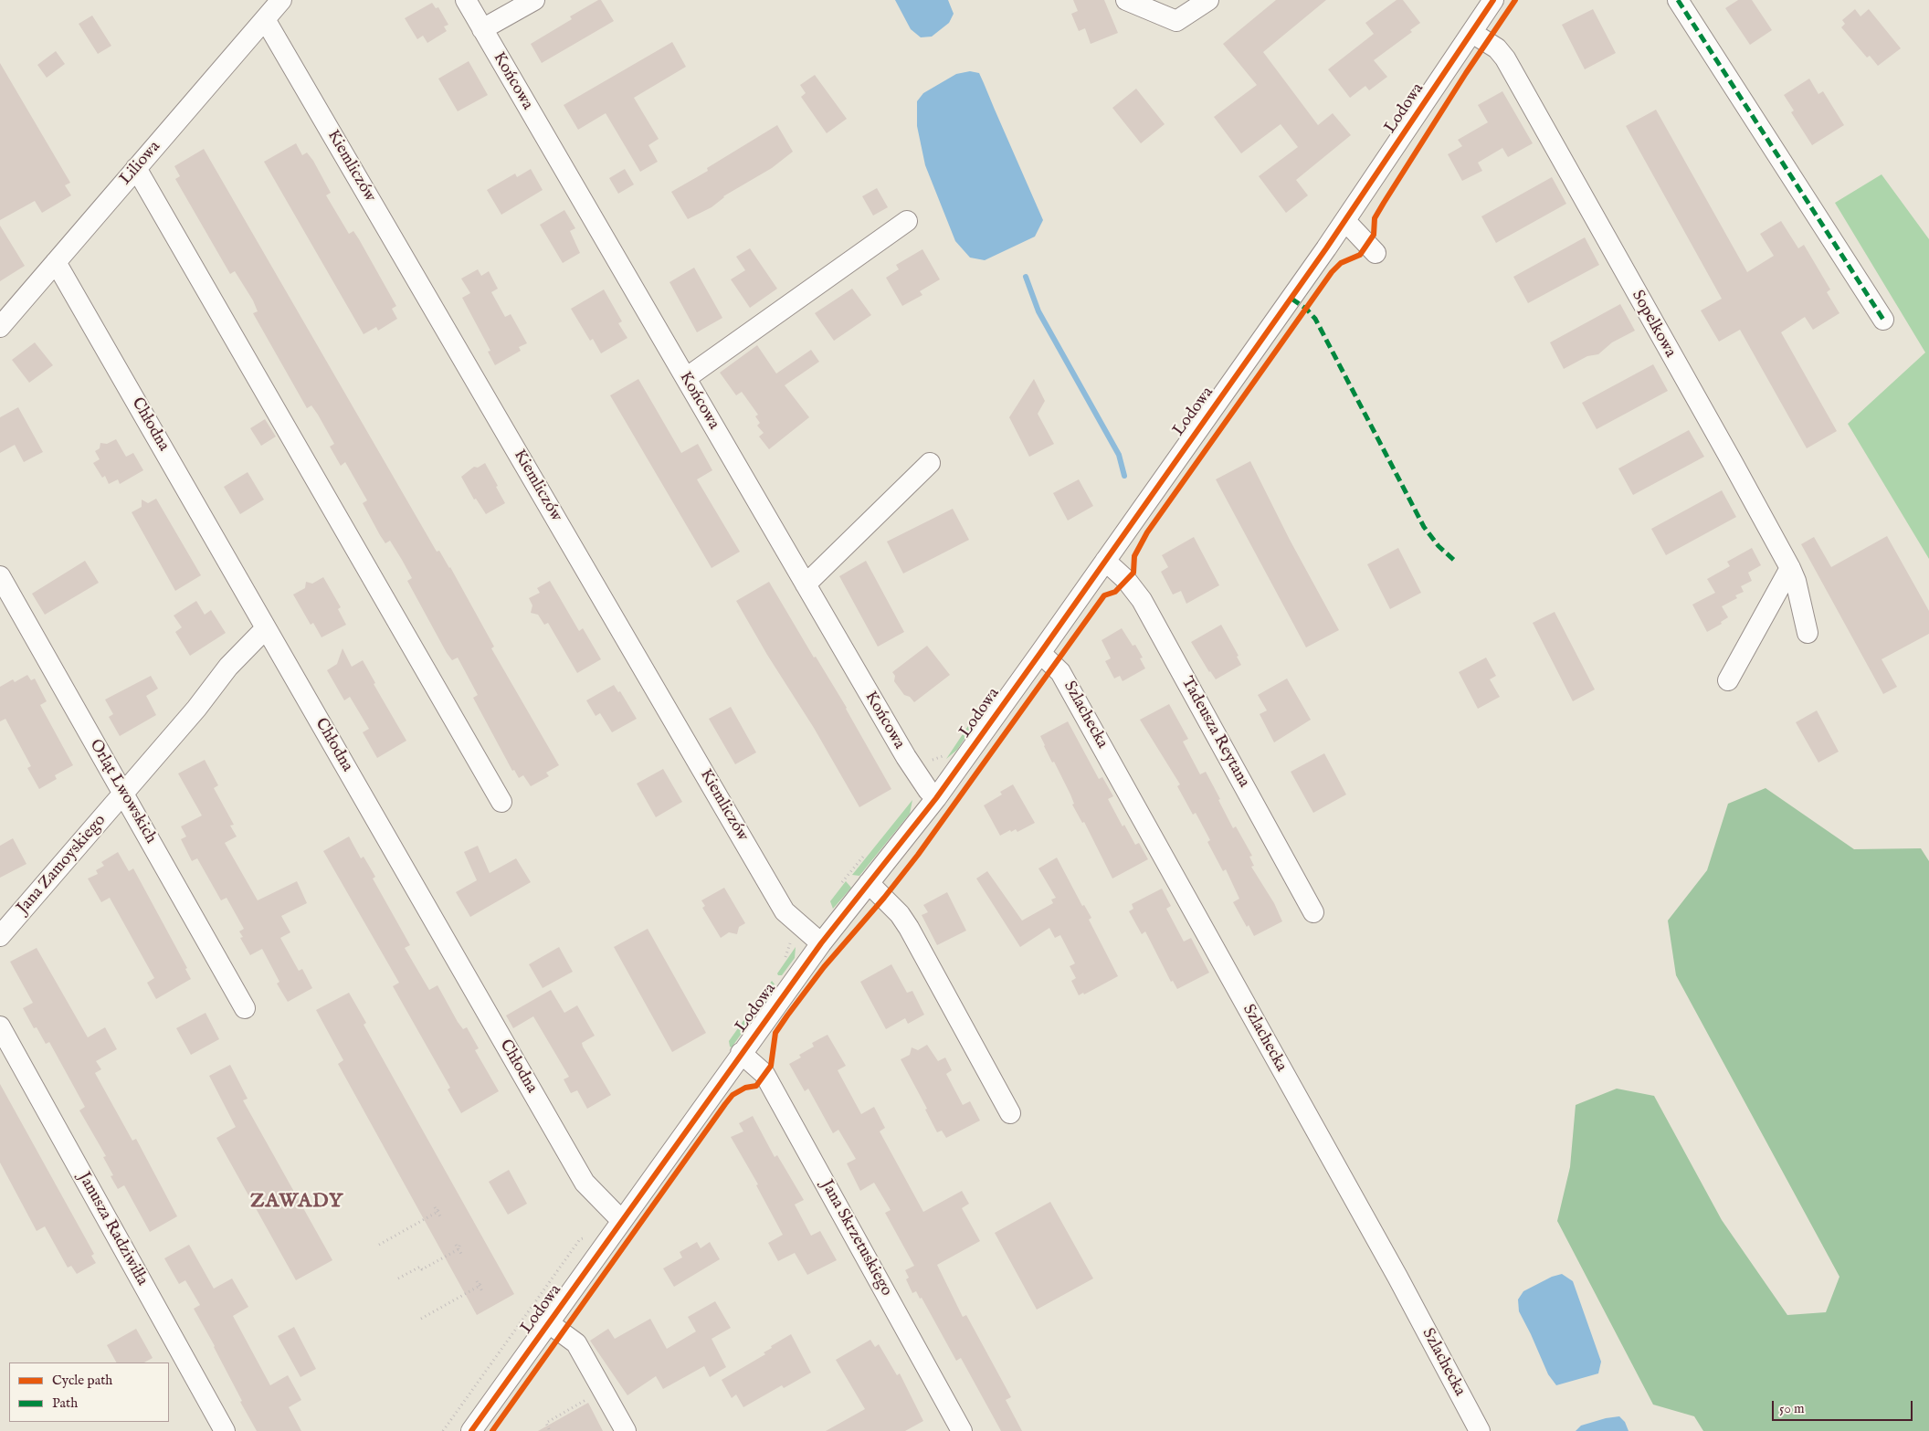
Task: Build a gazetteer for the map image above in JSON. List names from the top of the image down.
{
  "streets": {
    "street": [
      "Końcowa",
      "Lodowa",
      "Liliowa",
      "Kiemliczów",
      "Sopelkowa",
      "Chłodna",
      "Szlachecka",
      "Tadeusza Reytana",
      "Orląt Lwowskich",
      "Jana Zamoyskiego",
      "Janusza Radziwiłła",
      "Jana Skrzetuskiego"
    ]
  },
  "crossings": [
    ["Końcowa", "Lodowa"],
    ["Lodowa", "Kiemliczów"],
    ["Lodowa", "Sopelkowa"],
    ["Lodowa", "Chłodna"],
    ["Lodowa", "Szlachecka"],
    ["Lodowa", "Tadeusza Reytana"],
    ["Lodowa", "Jana Skrzetuskiego"],
    ["Liliowa", "Kiemliczów"],
    ["Liliowa", "Chłodna"],
    ["Chłodna", "Jana Zamoyskiego"],
    ["Orląt Lwowskich", "Jana Zamoyskiego"]
  ],
  "districts": ["ZAWADY"],
  "legend": ["Cycle path", "Path"],
  "scale_bar": "50 m"
}
